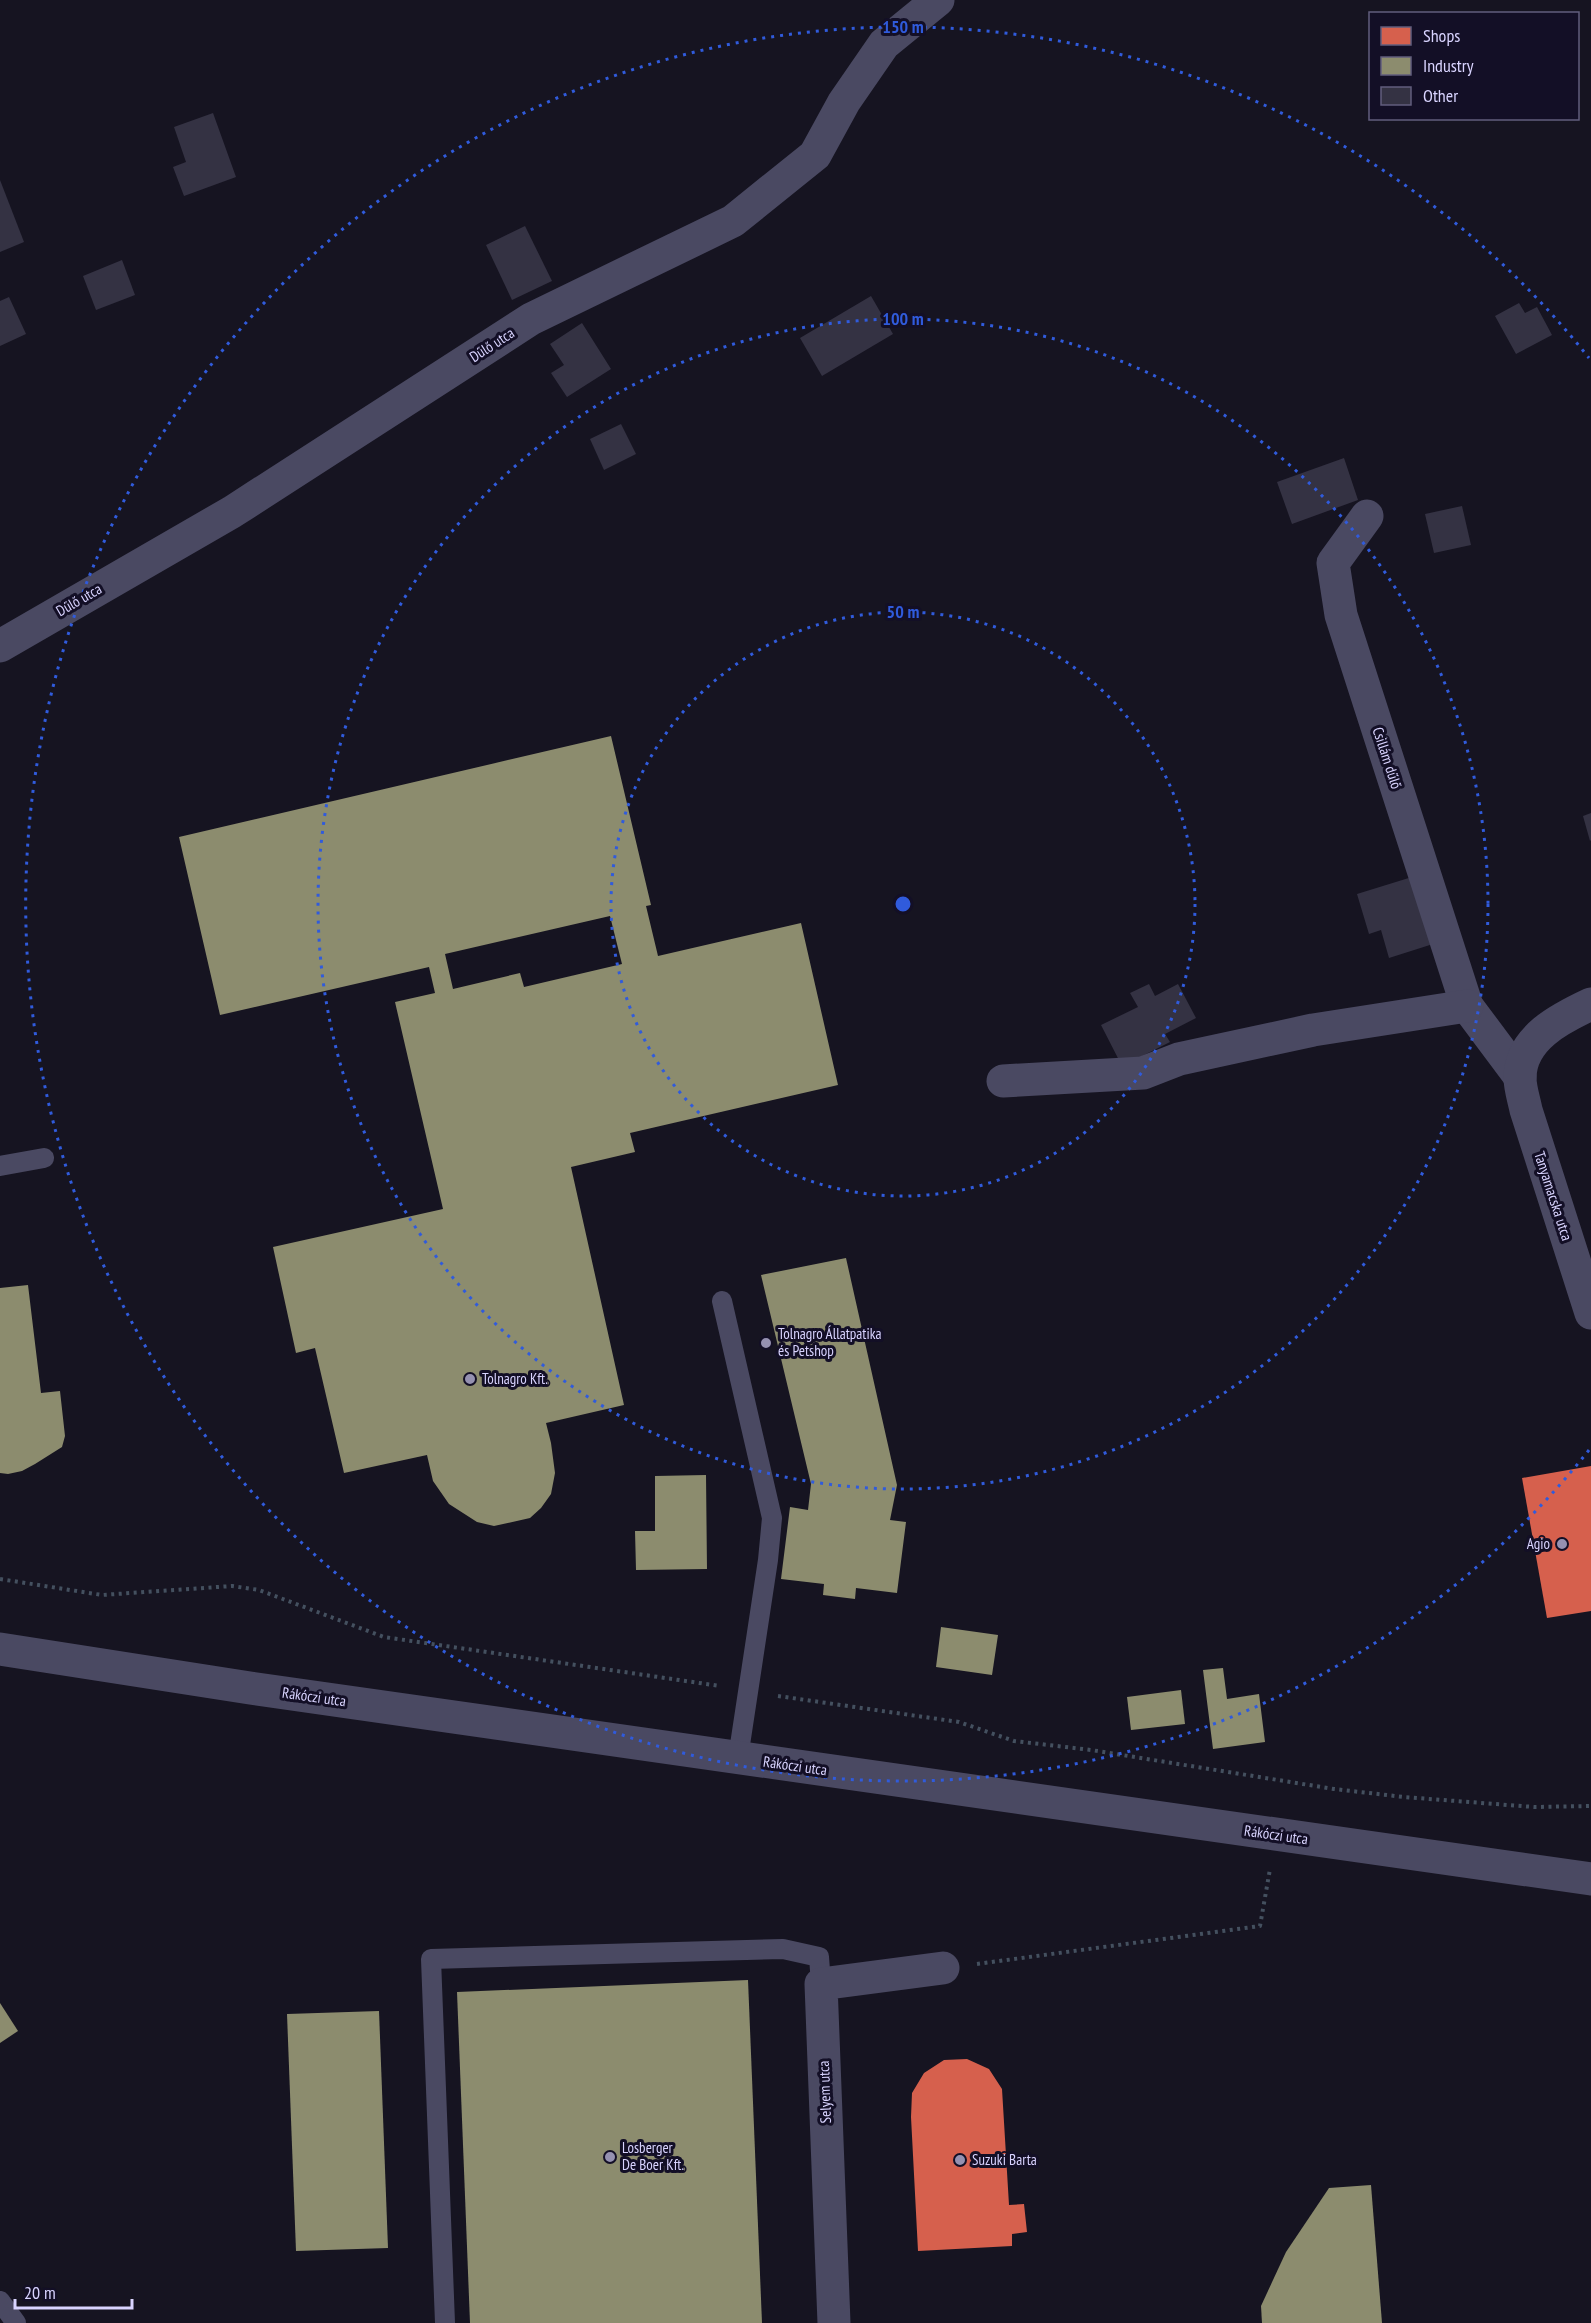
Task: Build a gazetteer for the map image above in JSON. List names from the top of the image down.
{
  "streets": {
    "street": [
      "Dűlő utca",
      "Csillám dűlő",
      "Tanyamacska utca",
      "Rákóczi utca",
      "Selyem utca"
    ]
  },
  "crossings": [
    ["Csillám dűlő", "Tanyamacska utca"]
  ],
  "places": [
    "Tolnagro Állatpatika és Petshop",
    "Tolnagro Kft.",
    "Agio",
    "Losberger De Boer Kft.",
    "Suzuki Barta"
  ],
  "legend": ["Shops", "Industry", "Other"],
  "scale_bar": "20 m",
  "rings": ["150 m", "100 m", "50 m"]
}
